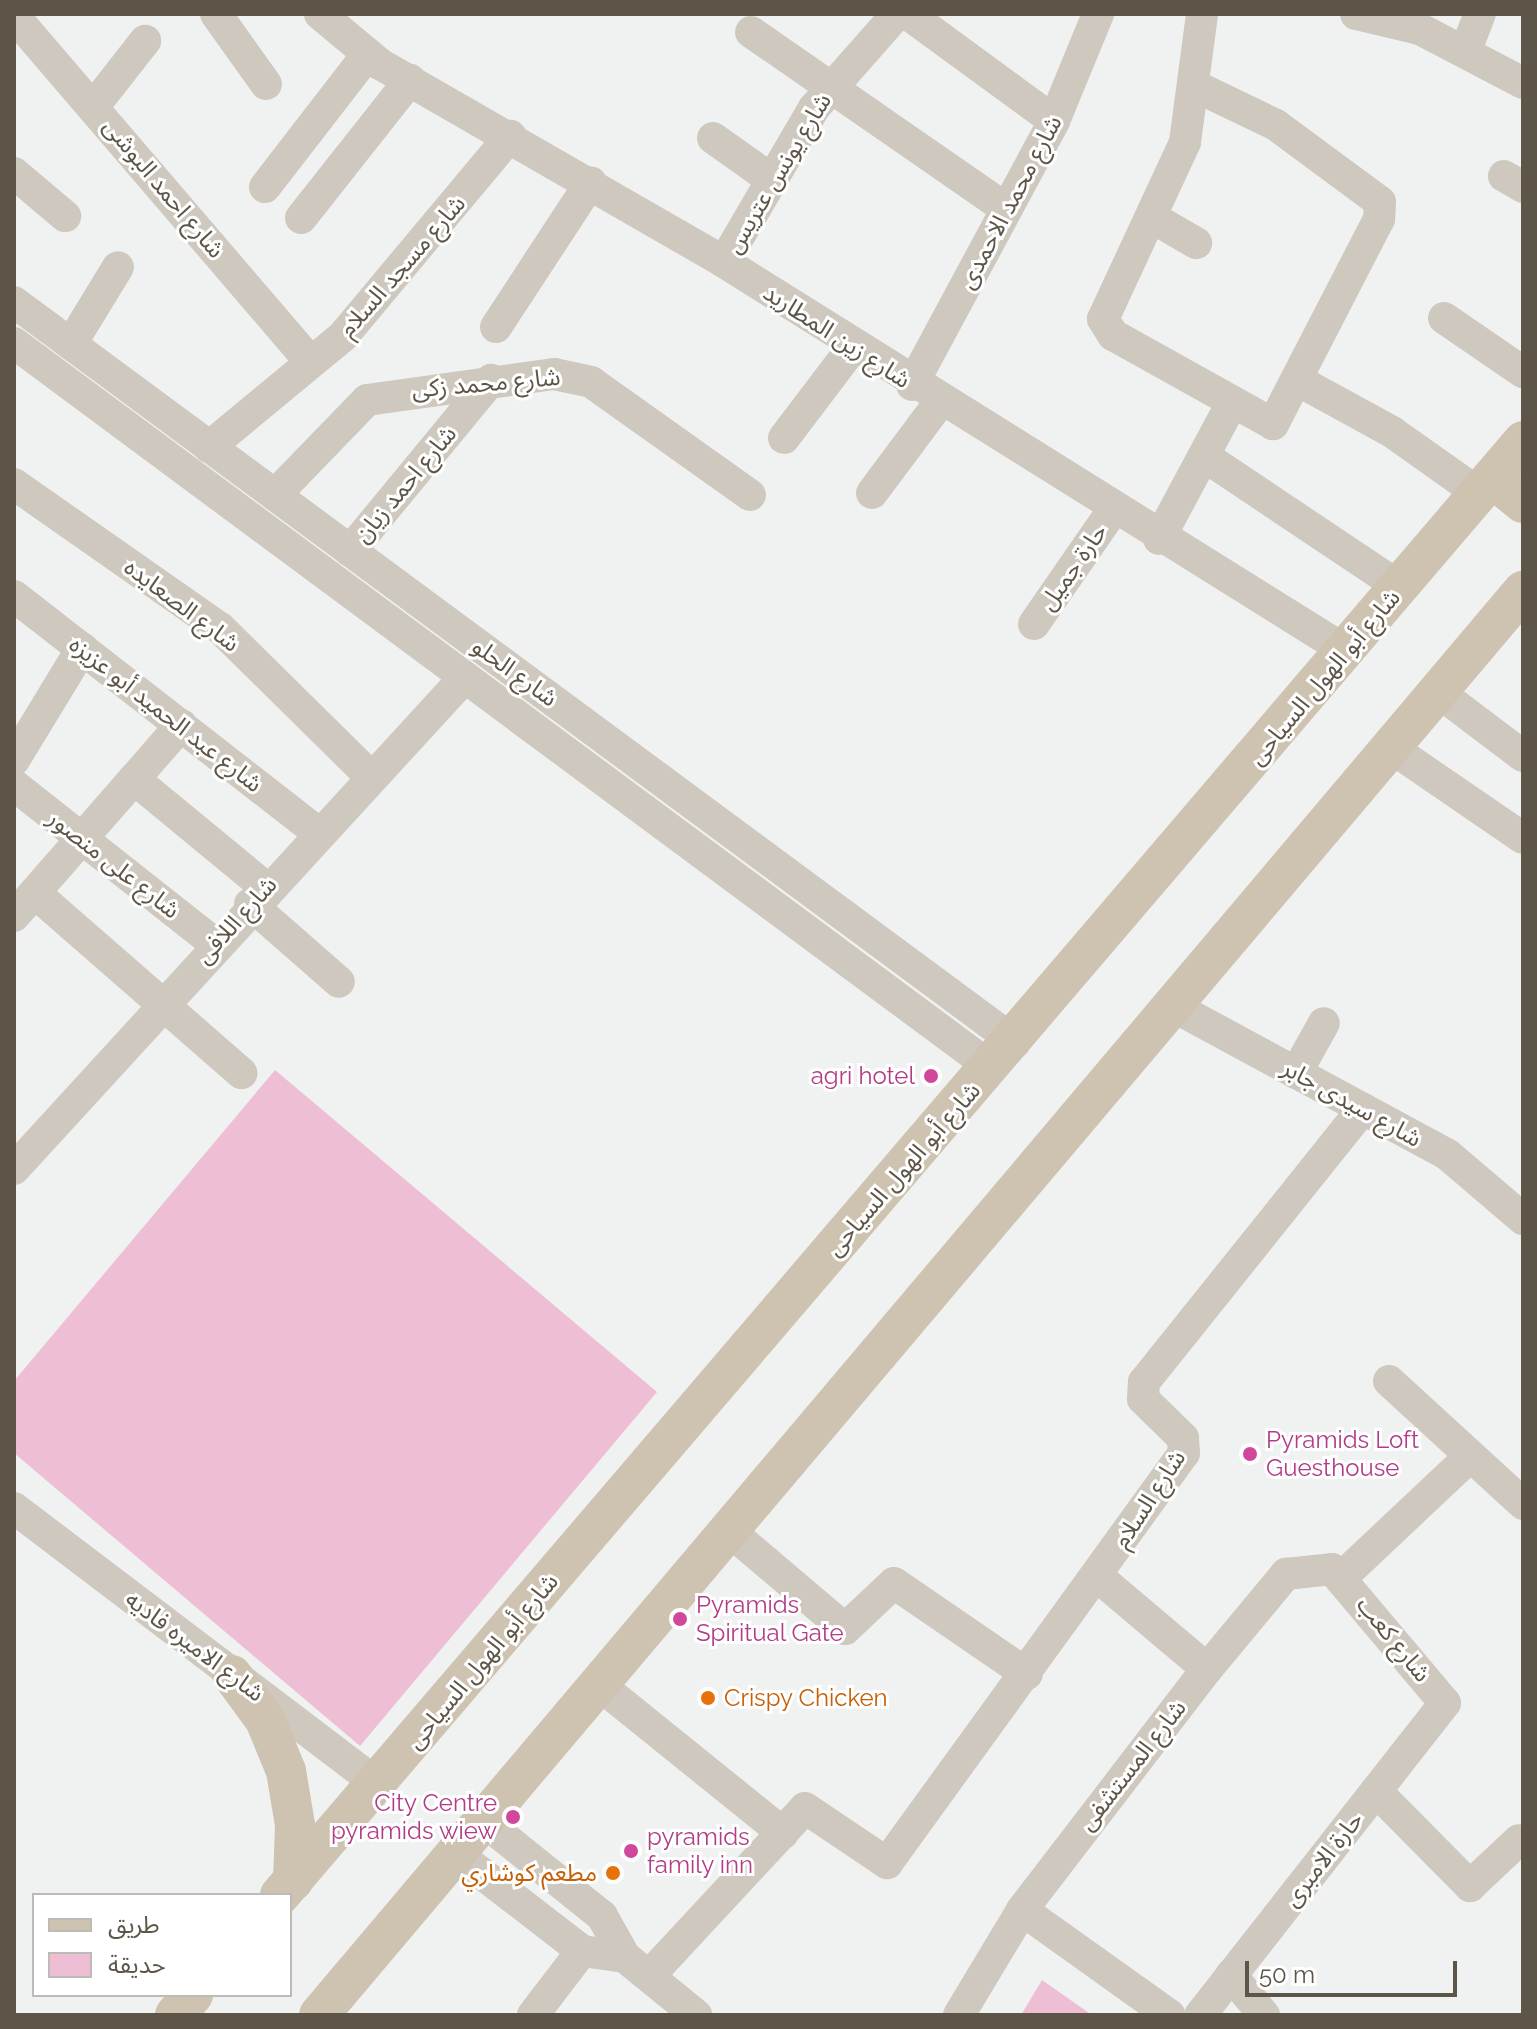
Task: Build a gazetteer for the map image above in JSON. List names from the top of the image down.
{
  "streets": {
    "main road": ["شارع أبو الهول السياحى"],
    "street": [
      "شارع يونس عتريس",
      "شارع احمد البوشى",
      "شارع محمد الاحمدى",
      "شارع مسجد السلام",
      "شارع زين المطاريد",
      "شارع محمد زكى",
      "شارع احمد زيان",
      "حارة جميل",
      "شارع الصعايده",
      "شارع الحلو",
      "شارع عبد الحميد أبو عزيزه",
      "شارع على منصور",
      "شارع اللافى",
      "شارع سيدى جابر",
      "شارع السلام",
      "شارع كعب",
      "شارع الاميره فاديه",
      "شارع المستشفى",
      "حارة الامبرى"
    ]
  },
  "crossings": [
    ["شارع يونس عتريس", "شارع زين المطاريد"],
    ["شارع احمد البوشى", "شارع مسجد السلام"],
    ["شارع محمد الاحمدى", "شارع زين المطاريد"],
    ["شارع مسجد السلام", "شارع زين المطاريد"],
    ["شارع مسجد السلام", "شارع الحلو"],
    ["شارع زين المطاريد", "حارة جميل"],
    ["شارع زين المطاريد", "شارع أبو الهول السياحى"],
    ["شارع محمد زكى", "شارع احمد زيان"],
    ["شارع محمد زكى", "شارع الحلو"],
    ["شارع احمد زيان", "شارع الحلو"],
    ["شارع الصعايده", "شارع اللافى"],
    ["شارع الحلو", "شارع أبو الهول السياحى"],
    ["شارع الحلو", "شارع اللافى"],
    ["شارع أبو الهول السياحى", "شارع الاميره فاديه"],
    ["شارع عبد الحميد أبو عزيزه", "شارع اللافى"],
    ["شارع على منصور", "شارع اللافى"],
    ["شارع سيدى جابر", "شارع السلام"],
    ["شارع كعب", "شارع المستشفى"],
    ["شارع كعب", "حارة الامبرى"]
  ],
  "places": [
    "agri hotel",
    "Pyramids Loft Guesthouse",
    "Pyramids Spiritual Gate",
    "Crispy Chicken",
    "City Centre pyramids wiew",
    "pyramids family inn",
    "مطعم كوشاري"
  ],
  "legend": ["طريق", "حديقة"],
  "scale_bar": "50 m"
}
